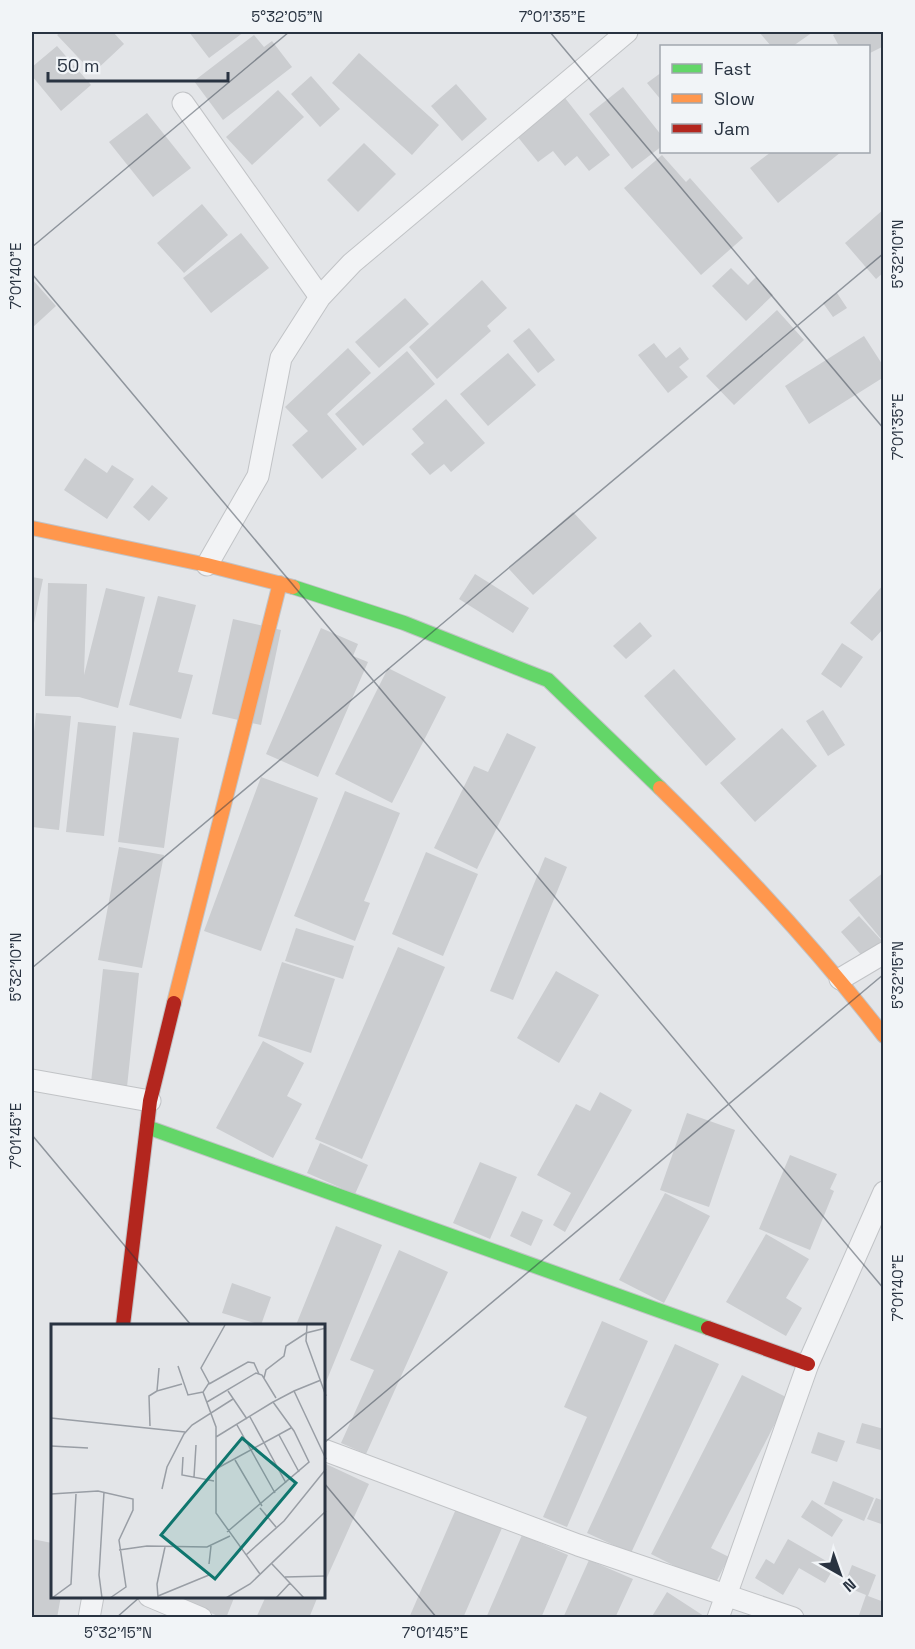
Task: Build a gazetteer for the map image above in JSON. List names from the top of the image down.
{
  "legend": ["Fast", "Slow", "Jam"],
  "scale_bar": "50 m",
  "north": "bottom right",
  "coordinates": [
    "5°32'05\"N",
    "7°01'35\"E",
    "5°32'10\"N",
    "7°01'40\"E",
    "5°32'15\"N",
    "7°01'45\"E"
  ]
}
